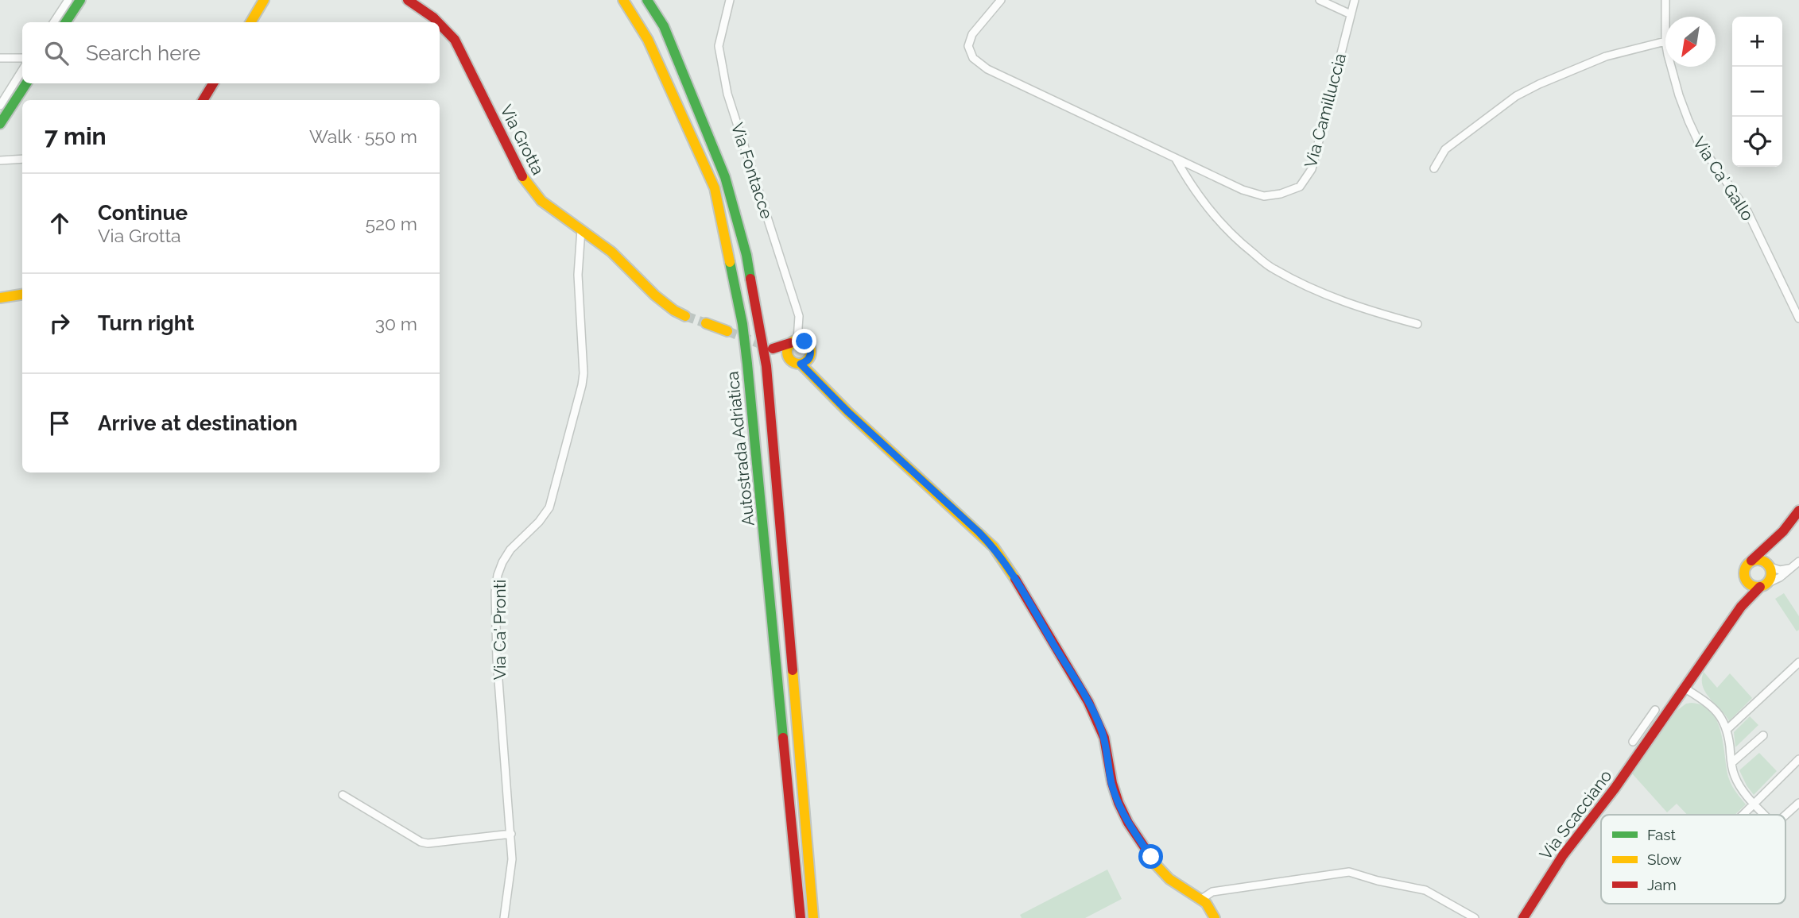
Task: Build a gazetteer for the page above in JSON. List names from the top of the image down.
{
  "streets": {
    "main road": ["Via Grotta", "Autostrada Adriatica", "Via Scacciano"],
    "street": [
      "Via Camilluccia",
      "Via Fontacce",
      "Via Ca' Gallo",
      "Via Ca' Pronti"
    ]
  },
  "crossings": [
    ["Via Grotta", "Via Ca' Pronti"]
  ],
  "legend": ["Fast", "Slow", "Jam"],
  "north": "bottom left",
  "page": {
    "map_buttons": ["+", "−"],
    "search": "Search here",
    "heading": ["7 min", "Walk · 550 m"],
    "list": [
      ["Continue", "Via Grotta", "520 m"],
      ["Turn right", "30 m"],
      "Arrive at destination"
    ]
  }
}
